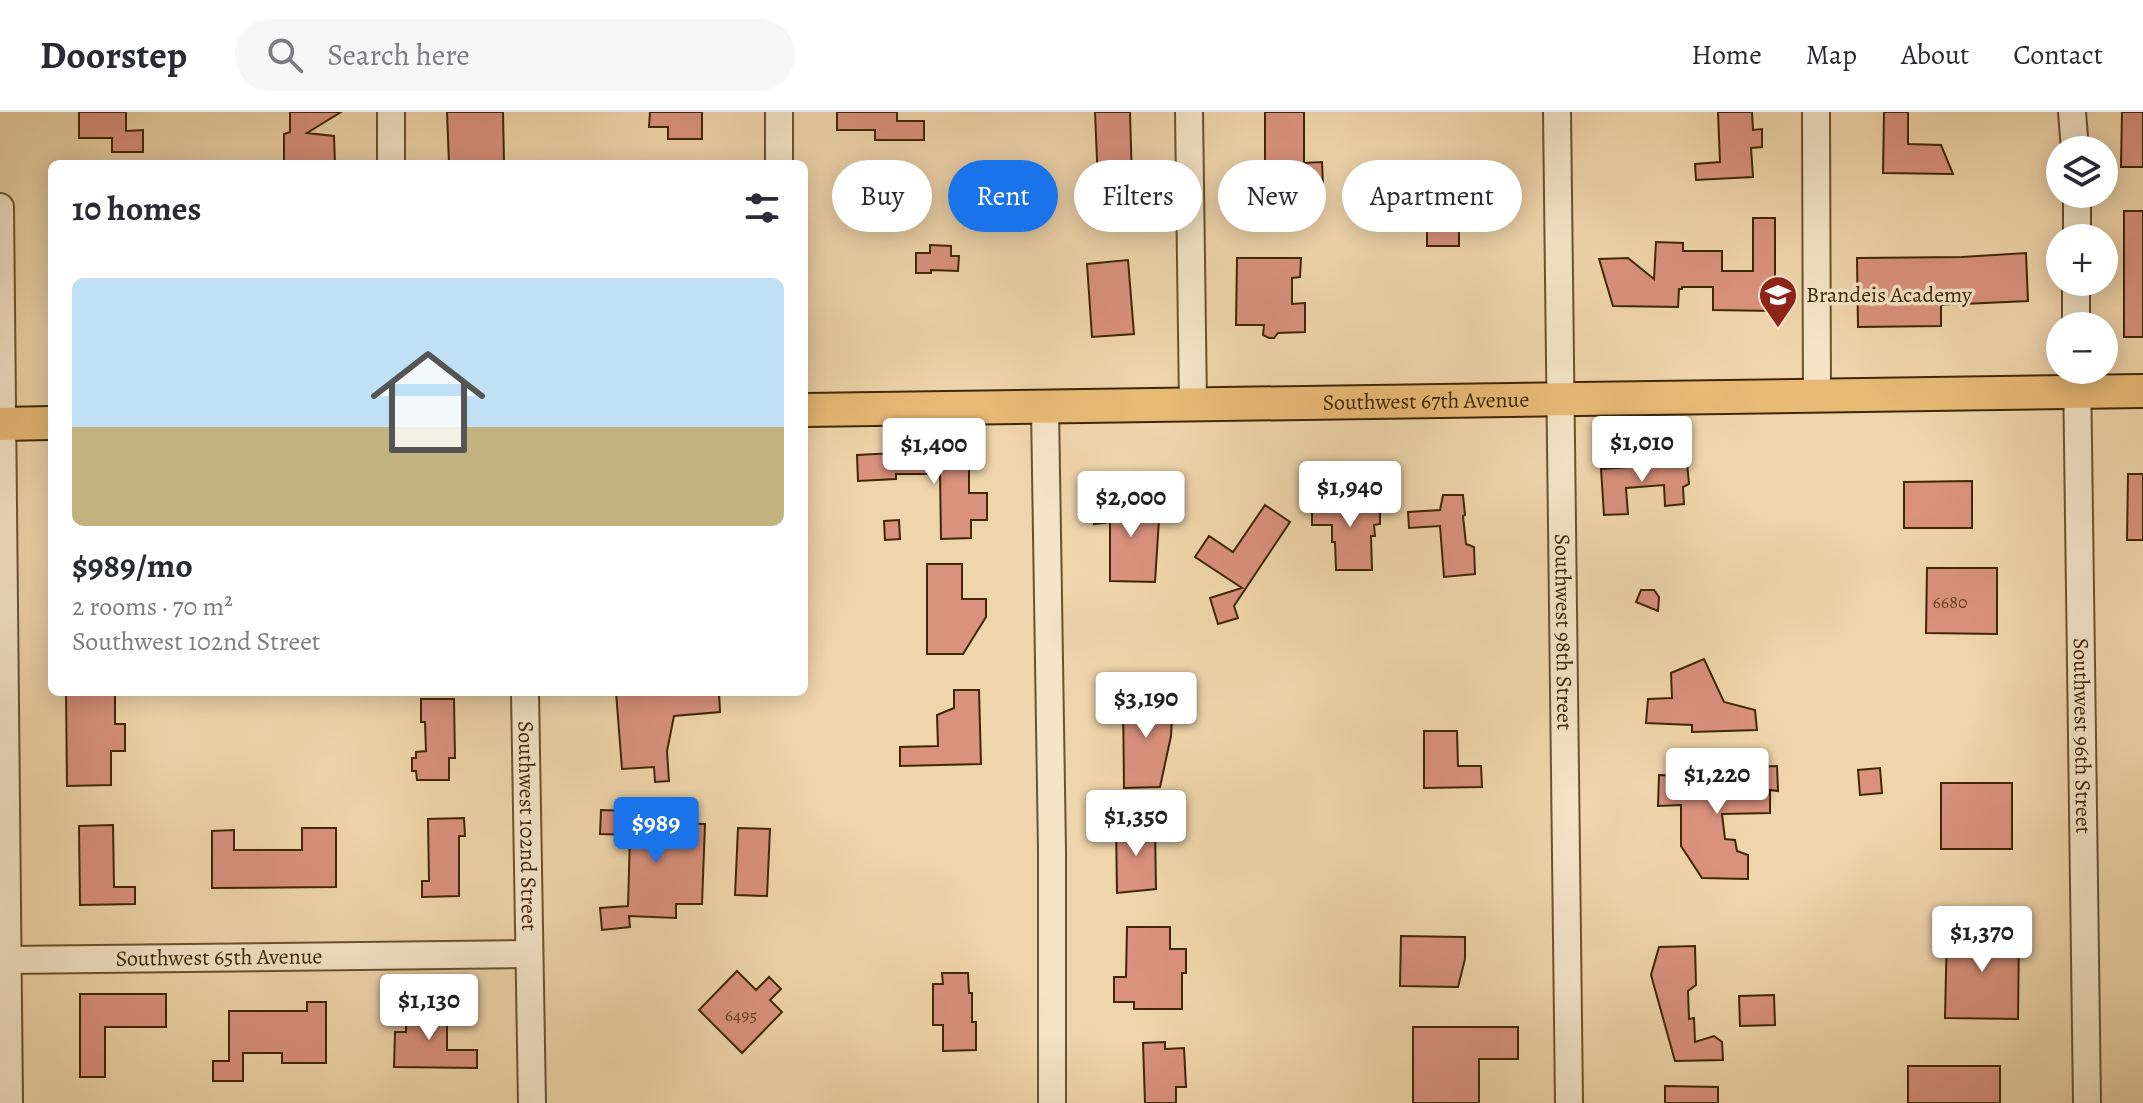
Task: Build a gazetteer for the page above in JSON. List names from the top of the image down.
{
  "streets": {
    "main road": ["Southwest 67th Avenue"],
    "street": [
      "Southwest 98th Street",
      "Southwest 96th Street",
      "Southwest 102nd Street",
      "Southwest 65th Avenue"
    ]
  },
  "crossings": [
    ["Southwest 67th Avenue", "Southwest 98th Street"],
    ["Southwest 102nd Street", "Southwest 65th Avenue"]
  ],
  "places": {
    "school or university": ["Brandeis Academy"]
  },
  "house_numbers": ["6680", "6495"],
  "page": {
    "header": "Doorstep",
    "search": "Search here",
    "nav": [
      "Home",
      "Map",
      "About",
      "Contact"
    ],
    "map_buttons": ["+", "−"],
    "chip": [
      "Buy",
      "Rent",
      "Filters",
      "New",
      "Apartment"
    ],
    "heading": "10 homes",
    "list": [
      {
        "name": "$989/mo",
        "note": "2 rooms · 70 m² · Southwest 102nd Street"
      }
    ],
    "price": [
      "$1,010",
      "$1,400",
      "$1,940",
      "$2,000",
      "$3,190",
      "$1,220",
      "$1,350",
      "$989",
      "$1,370",
      "$1,130"
    ]
  }
}
